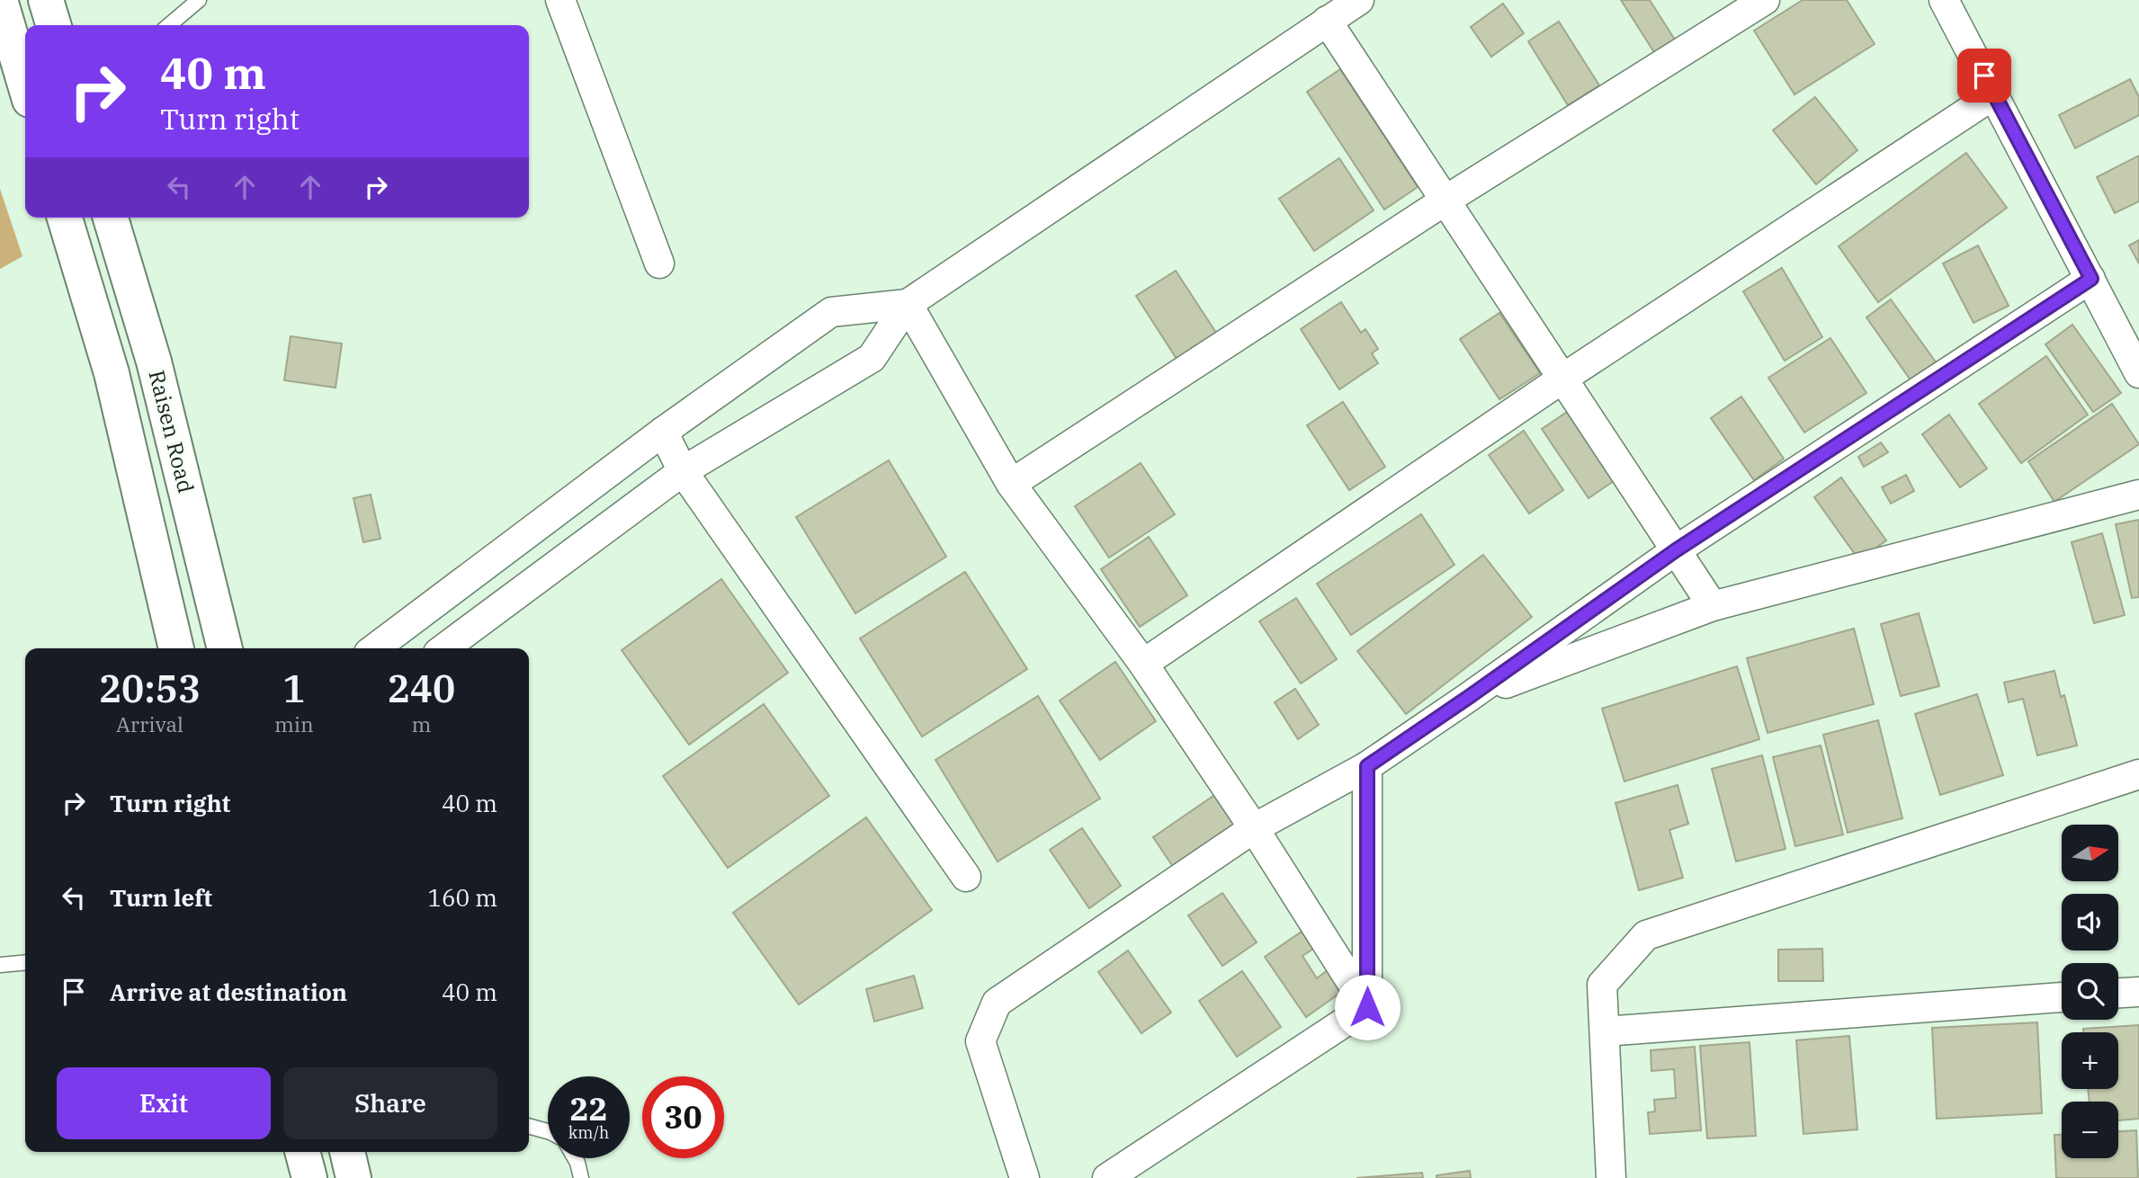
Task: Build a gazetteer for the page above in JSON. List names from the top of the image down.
{
  "streets": {
    "main road": ["Raisen Road"]
  },
  "north": "right",
  "page": {
    "turn": ["40 m", "Turn right"],
    "eta": [
      "20:53",
      "Arrival",
      "1",
      "min",
      "240",
      "m"
    ],
    "list": [
      {
        "name": "Turn right",
        "value": "40 m"
      },
      {
        "name": "Turn left",
        "value": "160 m"
      },
      {
        "name": "Arrive at destination",
        "value": "40 m"
      }
    ],
    "map_buttons": ["+", "−"],
    "buttons": ["Exit", "Share"],
    "speed": "22 km/h",
    "limit": "30"
  }
}
